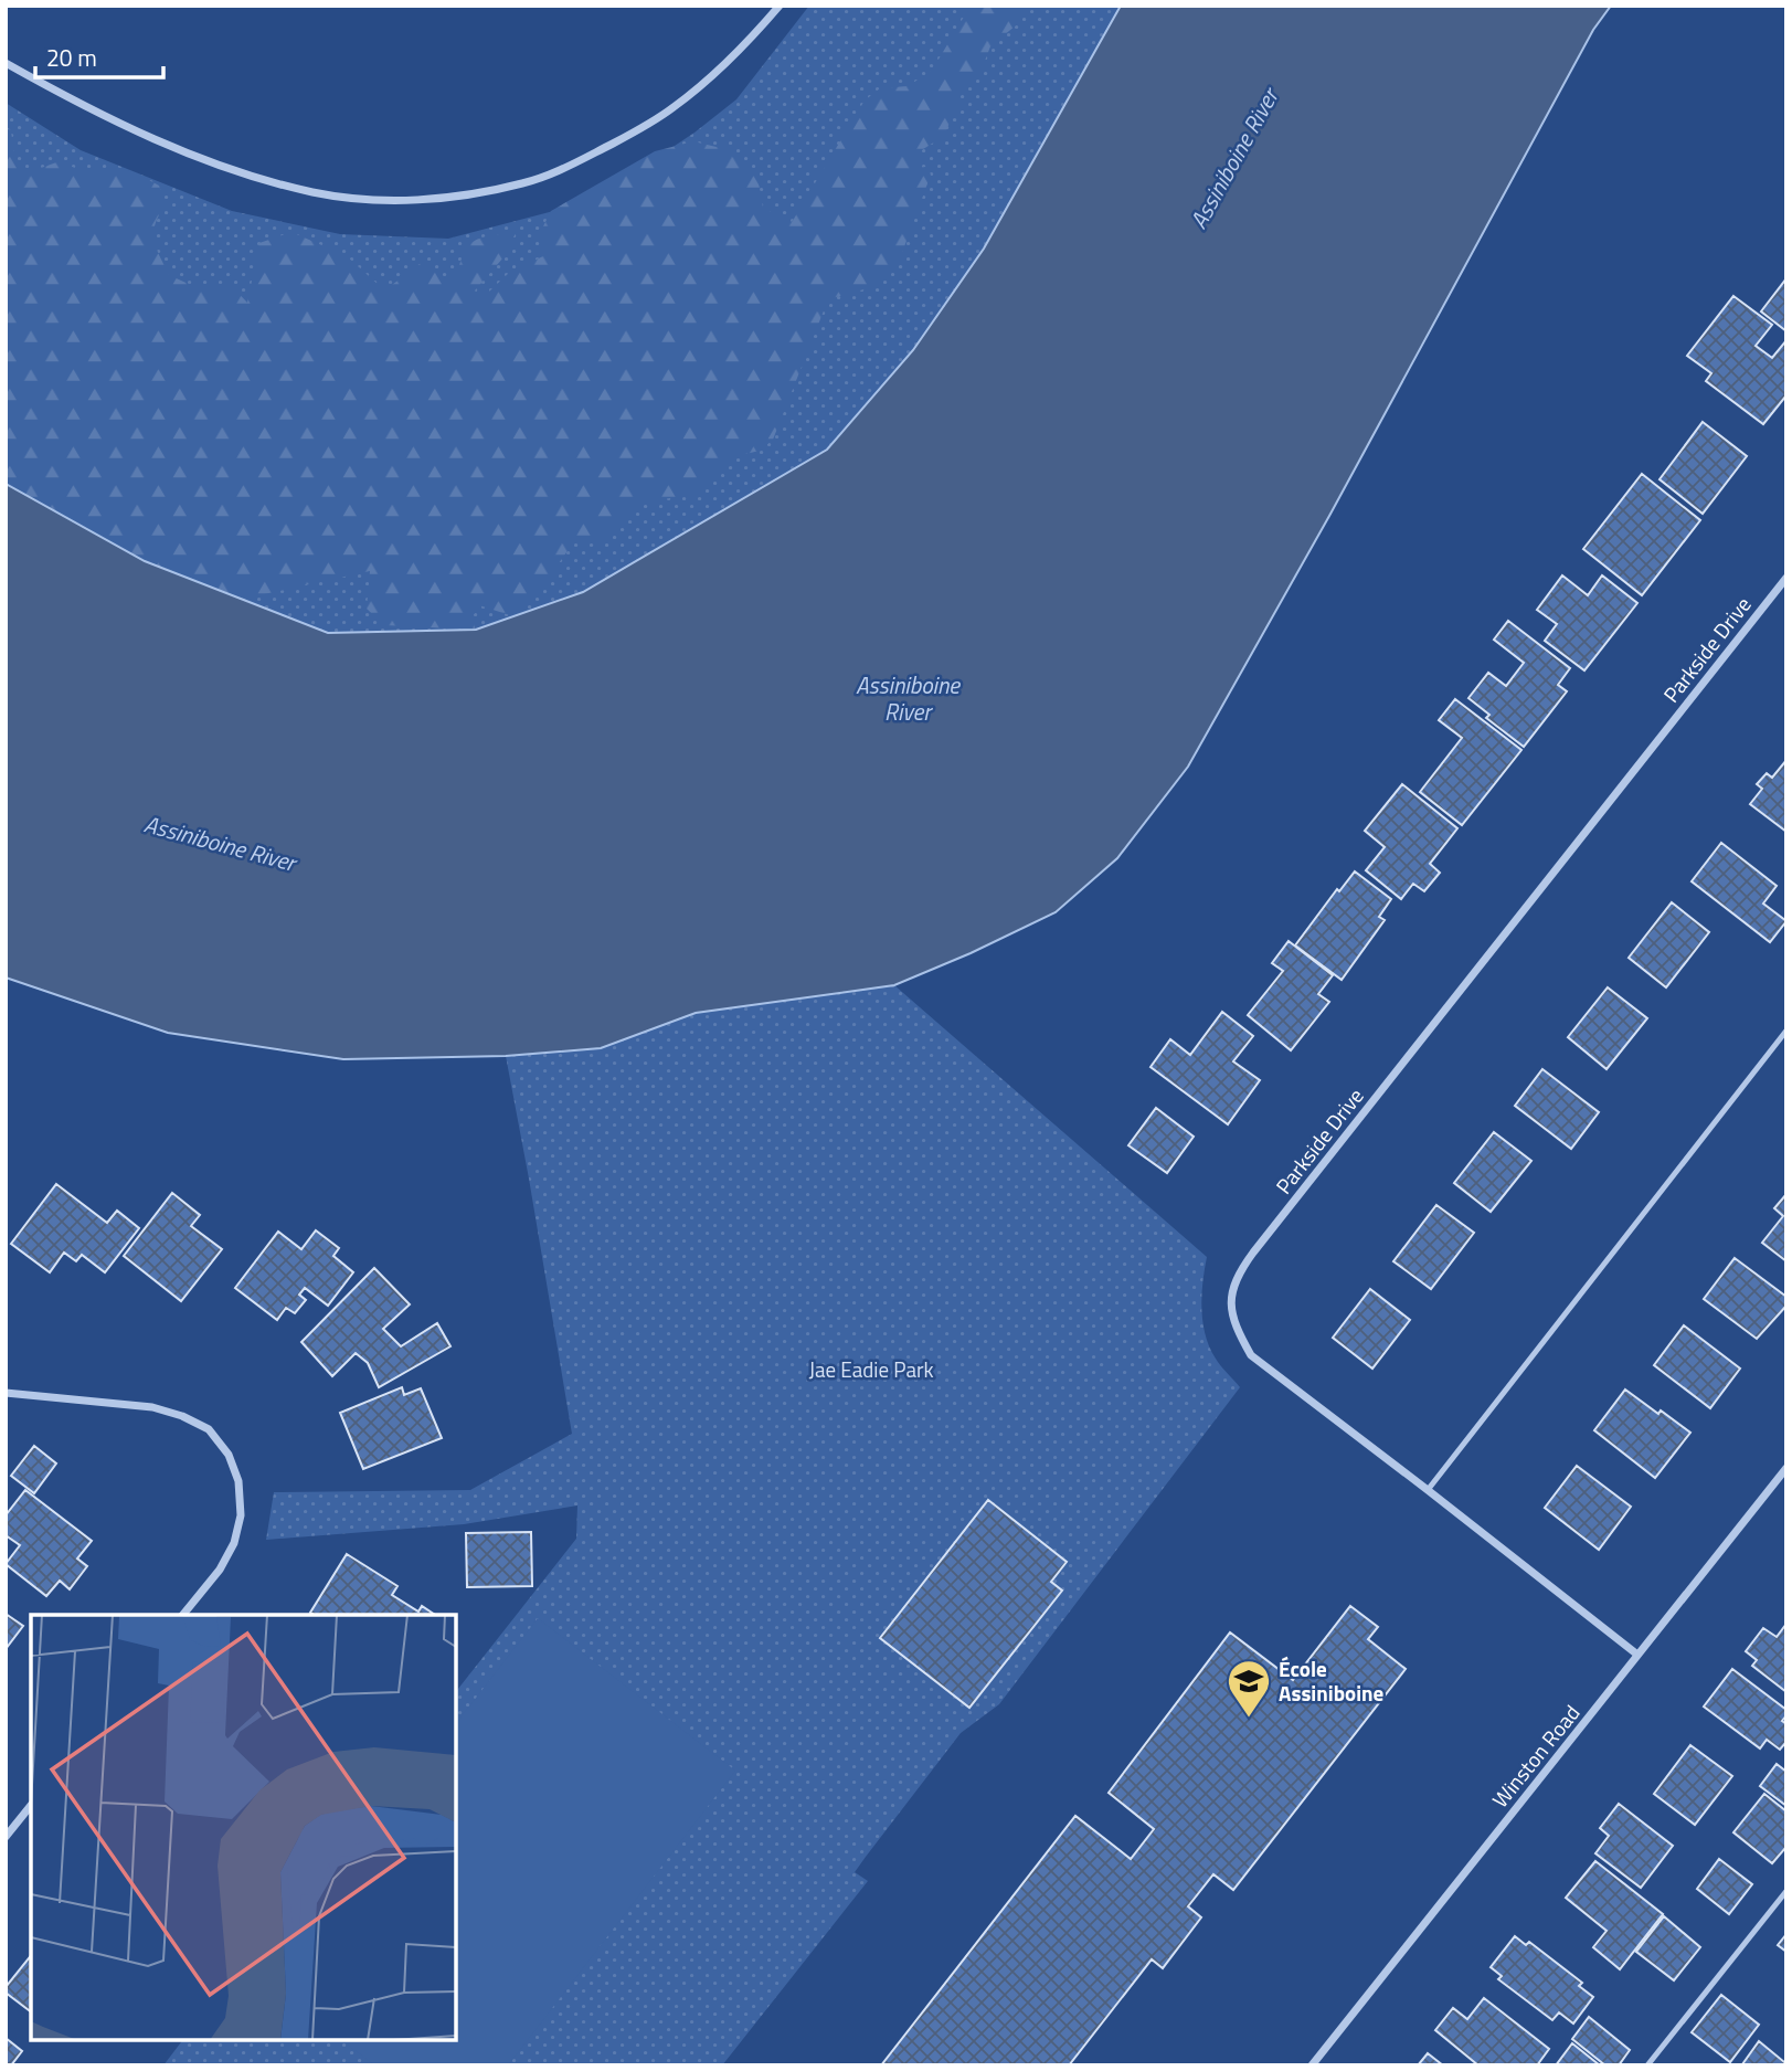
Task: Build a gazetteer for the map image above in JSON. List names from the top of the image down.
{
  "streets": {
    "street": ["Parkside Drive", "Winston Road"]
  },
  "crossings": [
    ["Parkside Drive", "Winston Road"]
  ],
  "water": ["Assiniboine River"],
  "parks": ["Jae Eadie Park"],
  "places": {
    "school or university": ["École Assiniboine"]
  },
  "scale_bar": "20 m"
}
